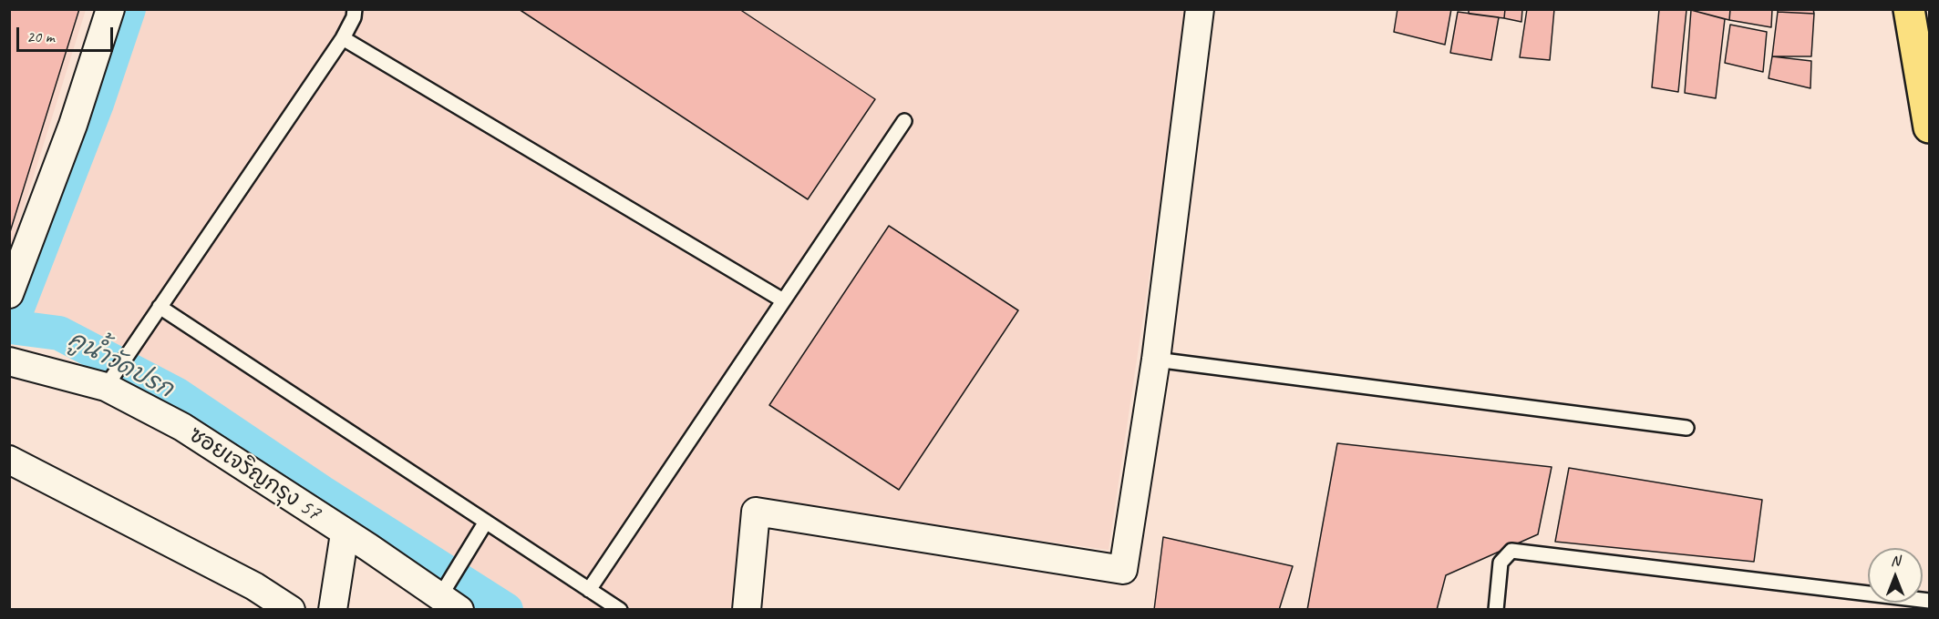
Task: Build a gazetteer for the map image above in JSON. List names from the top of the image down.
{
  "streets": {
    "street": ["ซอยเจริญกรุง 57"]
  },
  "water": ["คูน้ำวัดปรก"],
  "scale_bar": "20 m",
  "north": "top"
}
